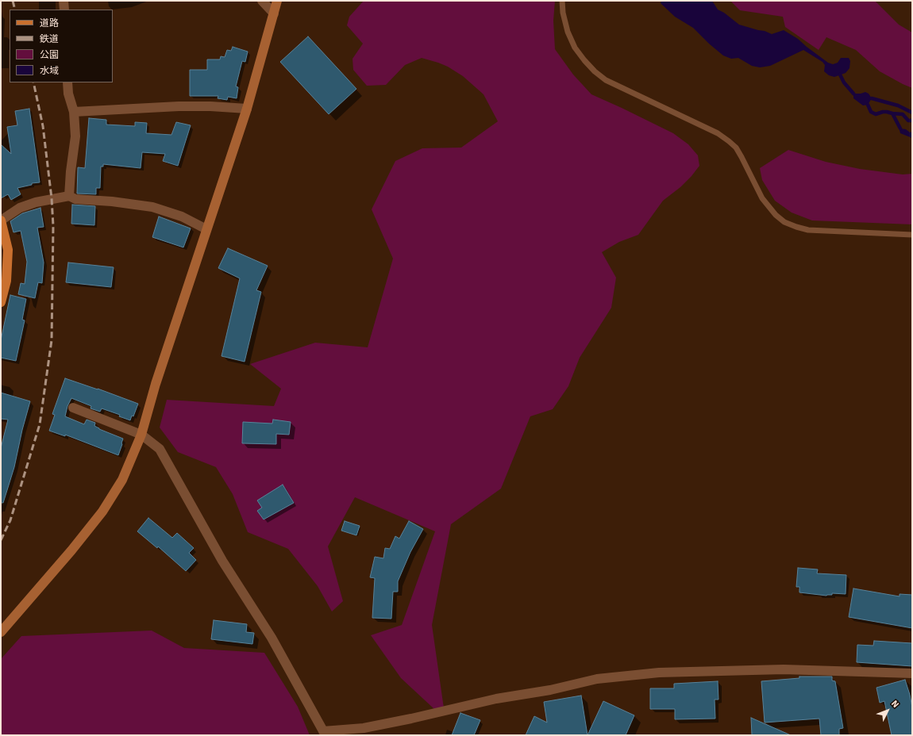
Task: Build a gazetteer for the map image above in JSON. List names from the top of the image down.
{
  "legend": [
    "道路",
    "鉄道",
    "公園",
    "水域"
  ],
  "north": "top right"
}
